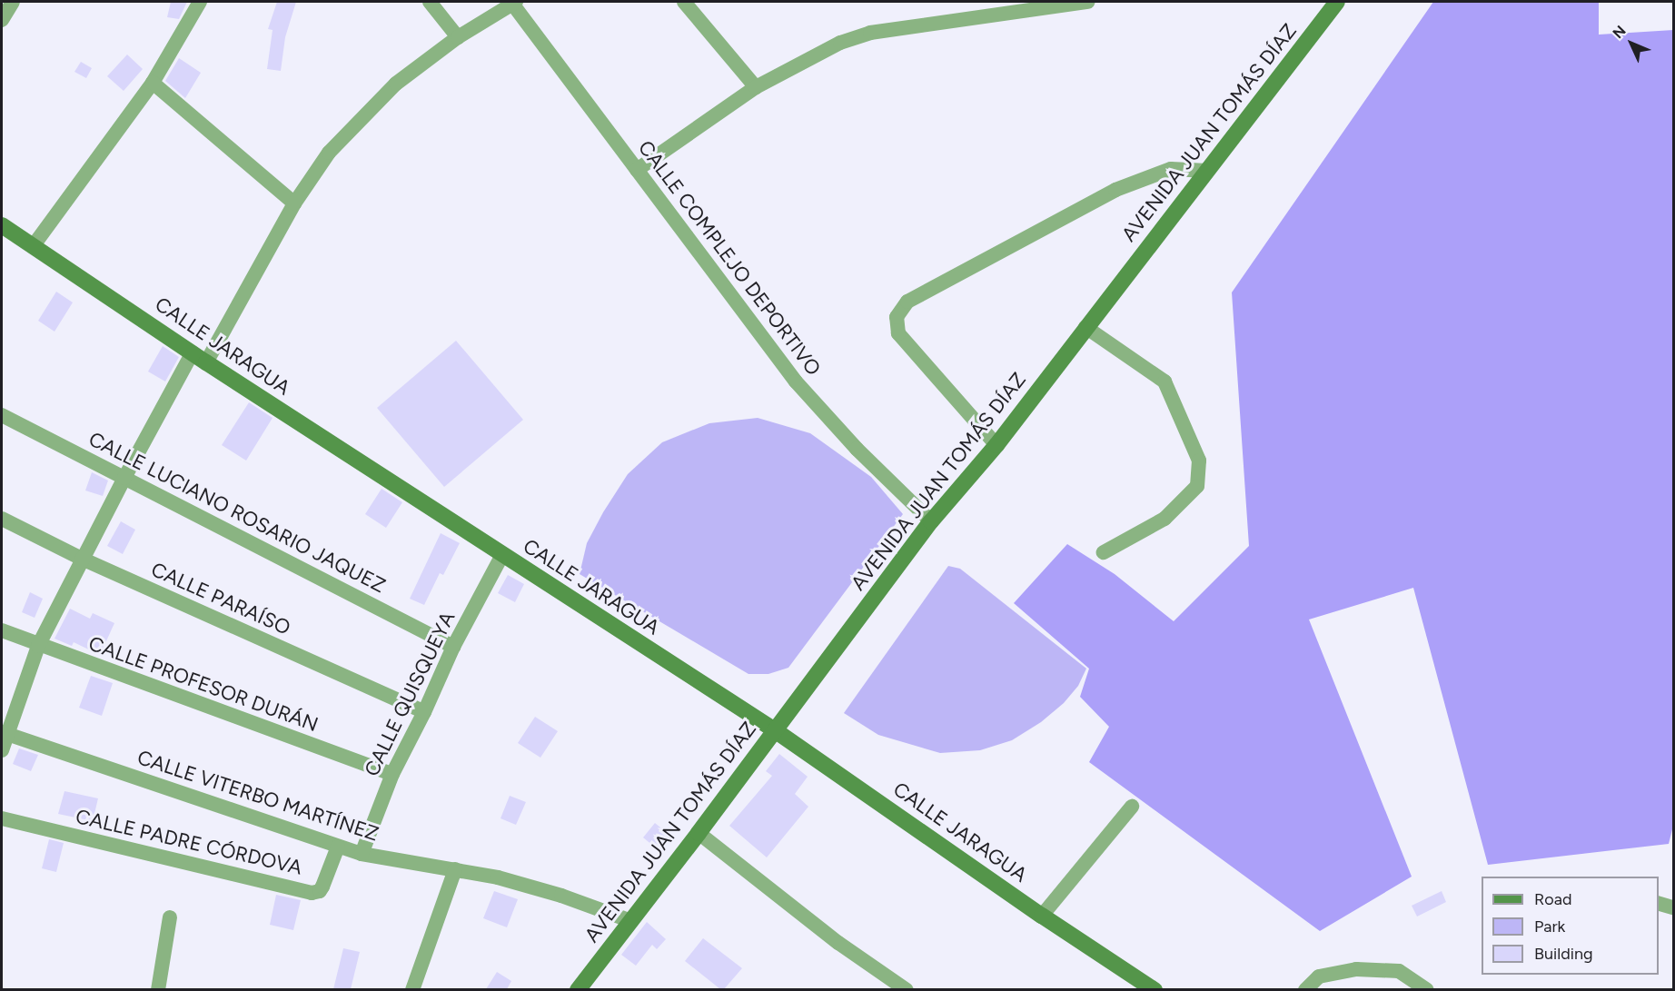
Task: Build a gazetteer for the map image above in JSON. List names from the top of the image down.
{
  "streets": {
    "street": [
      "AVENIDA JUAN TOMÁS DÍAZ",
      "CALLE COMPLEJO DEPORTIVO",
      "CALLE JARAGUA",
      "CALLE LUCIANO ROSARIO JAQUEZ",
      "CALLE PARAÍSO",
      "CALLE PROFESOR DURÁN",
      "CALLE QUISQUEYA",
      "CALLE VITERBO MARTÍNEZ",
      "CALLE PADRE CÓRDOVA"
    ]
  },
  "crossings": [
    ["AVENIDA JUAN TOMÁS DÍAZ", "CALLE COMPLEJO DEPORTIVO"],
    ["AVENIDA JUAN TOMÁS DÍAZ", "CALLE JARAGUA"],
    ["AVENIDA JUAN TOMÁS DÍAZ", "CALLE VITERBO MARTÍNEZ"],
    ["CALLE JARAGUA", "CALLE QUISQUEYA"],
    ["CALLE LUCIANO ROSARIO JAQUEZ", "CALLE QUISQUEYA"],
    ["CALLE PARAÍSO", "CALLE QUISQUEYA"],
    ["CALLE PROFESOR DURÁN", "CALLE QUISQUEYA"],
    ["CALLE QUISQUEYA", "CALLE VITERBO MARTÍNEZ"],
    ["CALLE VITERBO MARTÍNEZ", "CALLE PADRE CÓRDOVA"]
  ],
  "legend": ["Road", "Park", "Building"],
  "north": "top left"
}
